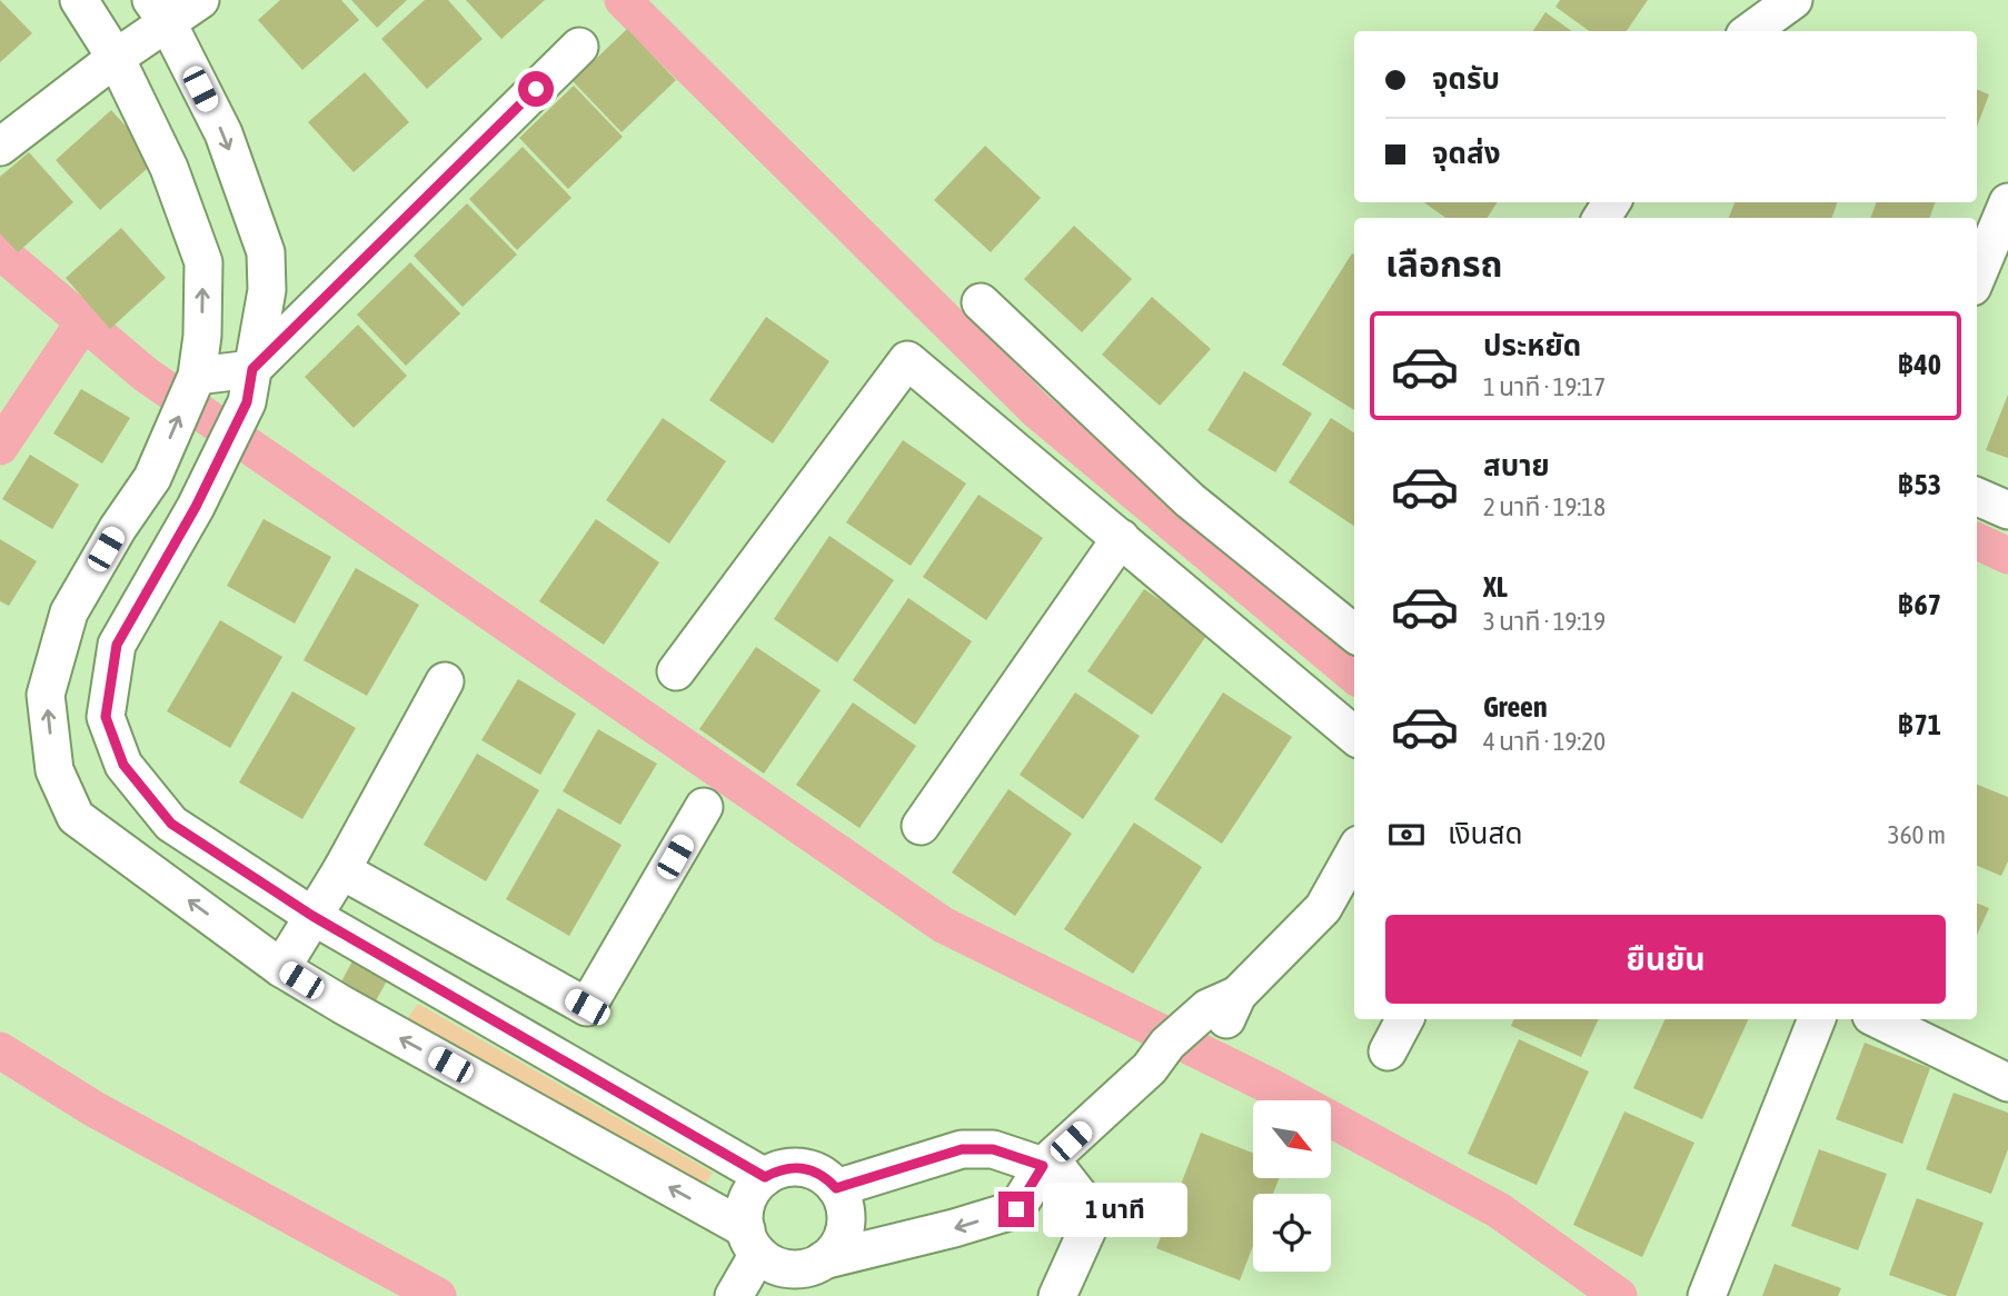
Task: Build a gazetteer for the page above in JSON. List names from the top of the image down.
{
  "north": "bottom right",
  "page": {
    "banner": ["จุดรับ", "จุดส่ง"],
    "heading": "เลือกรถ",
    "list": [
      {
        "name": "ประหยัด",
        "note": "1 นาที · 19:17",
        "value": "฿40"
      },
      {
        "name": "สบาย",
        "note": "2 นาที · 19:18",
        "value": "฿53"
      },
      {
        "name": "XL",
        "note": "3 นาที · 19:19",
        "value": "฿67"
      },
      {
        "name": "Green",
        "note": "4 นาที · 19:20",
        "value": "฿71"
      }
    ],
    "pay": ["เงินสด", "360 m"],
    "buttons": "ยืนยัน",
    "bubble": "1 นาที"
  }
}
